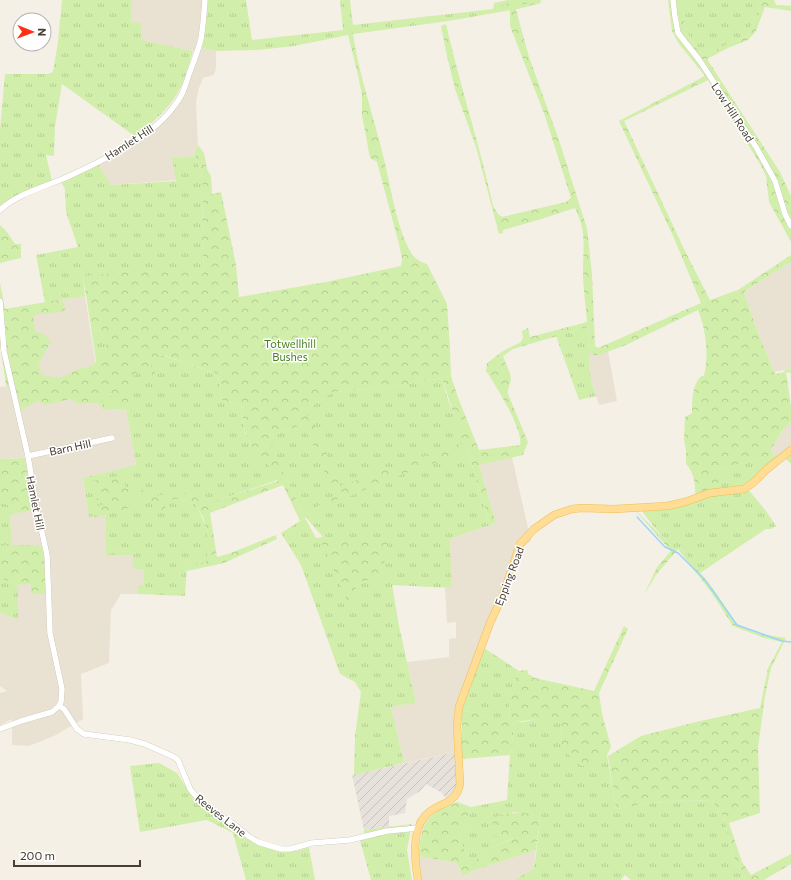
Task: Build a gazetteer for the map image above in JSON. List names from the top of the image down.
{
  "streets": {
    "main road": ["Epping Road"],
    "street": [
      "Low Hill Road",
      "Hamlet Hill",
      "Barn Hill",
      "Reeves Lane"
    ]
  },
  "crossings": [
    ["Hamlet Hill", "Barn Hill"],
    ["Hamlet Hill", "Reeves Lane"],
    ["Epping Road", "Reeves Lane"]
  ],
  "parks": ["Totwellhill Bushes"],
  "scale_bar": "200 m",
  "north": "right"
}
